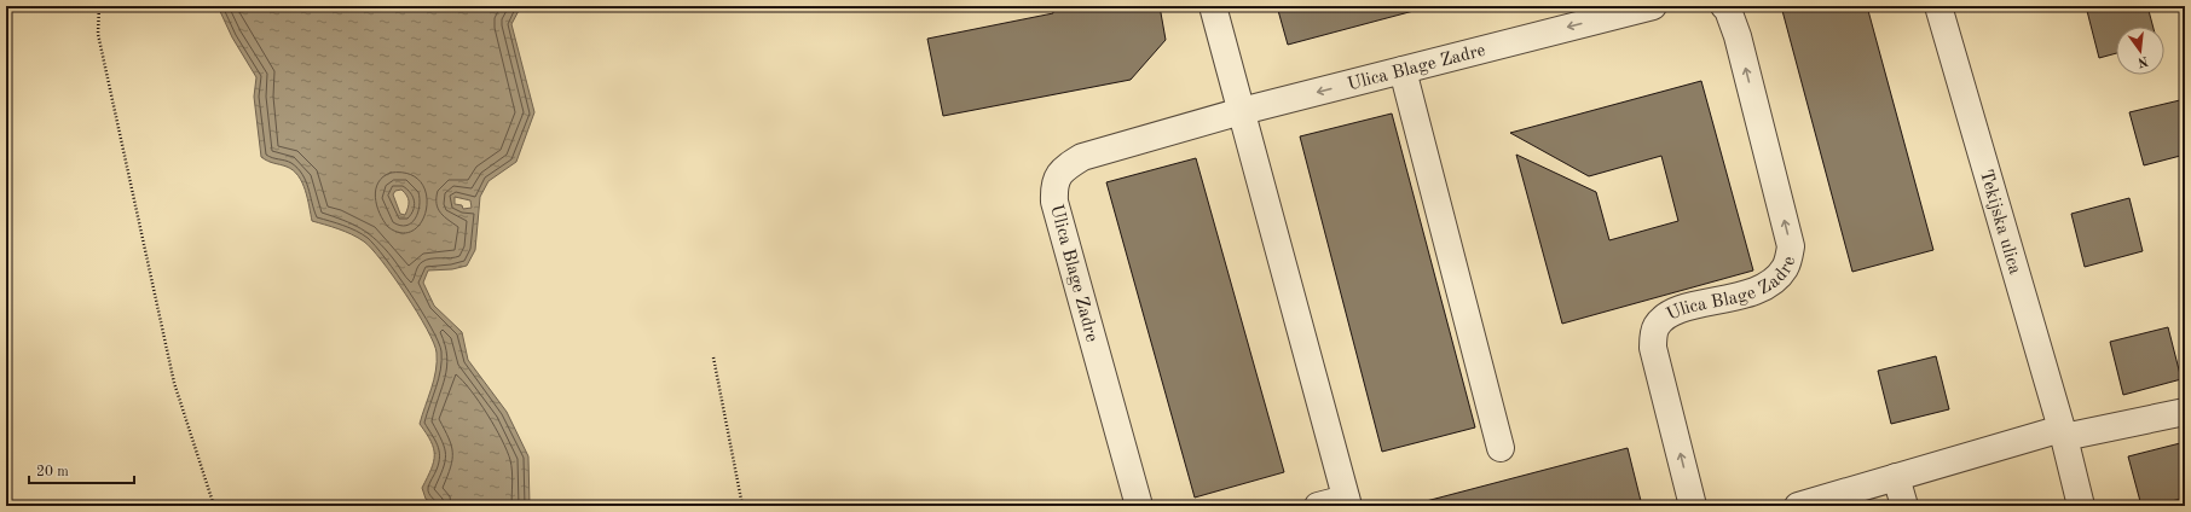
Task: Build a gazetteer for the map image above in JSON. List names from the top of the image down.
{
  "streets": {
    "street": ["Ulica Blage Zadre", "Tekijska ulica"]
  },
  "scale_bar": "20 m",
  "north": "bottom"
}
